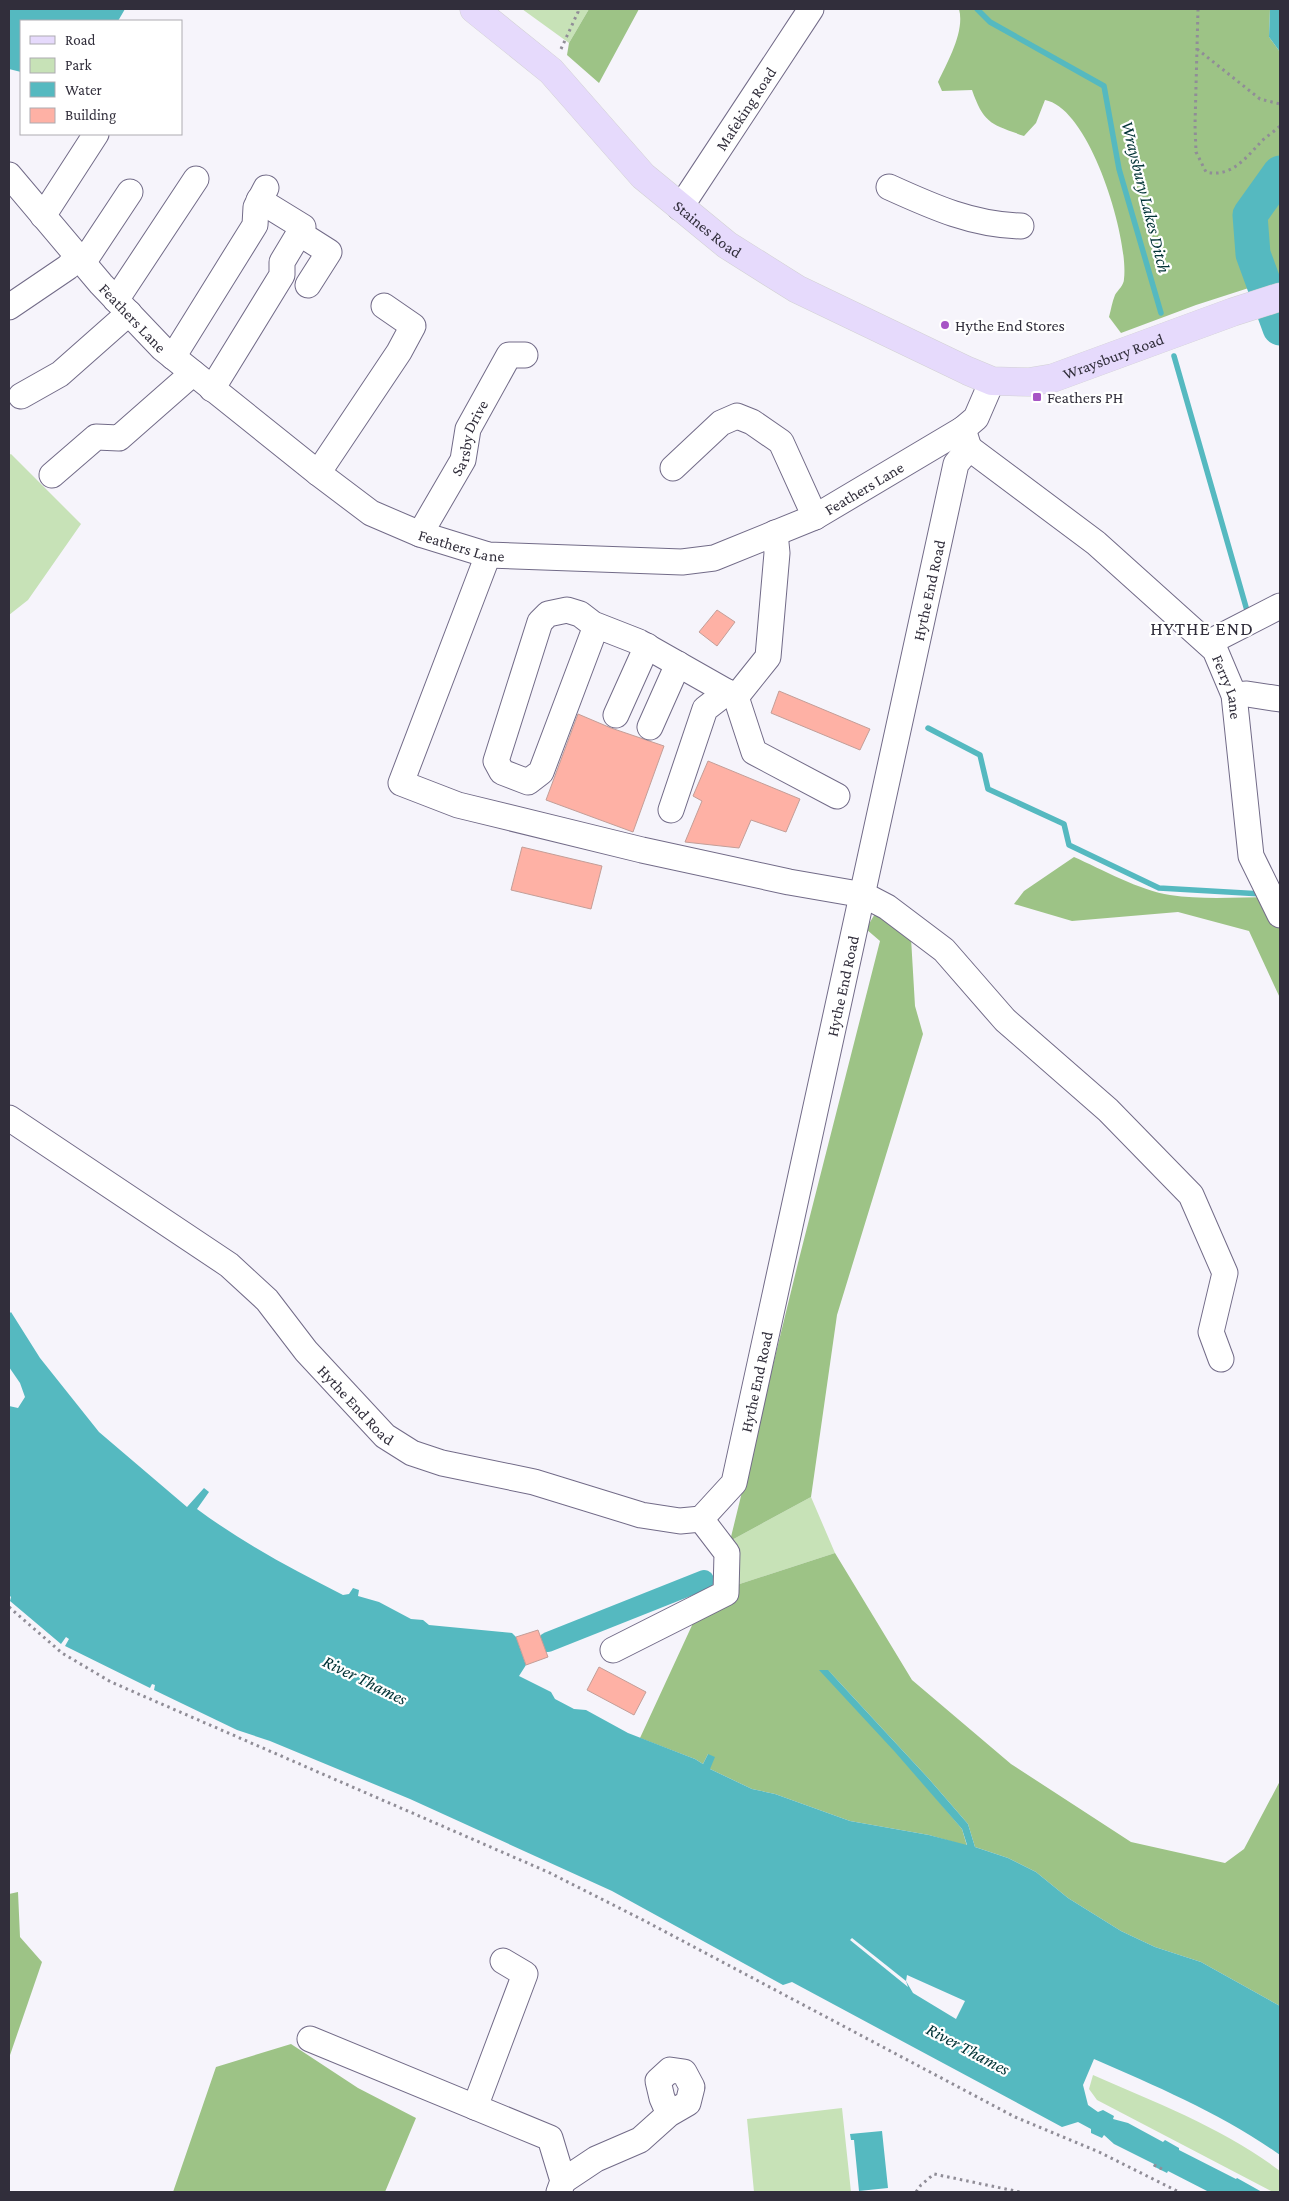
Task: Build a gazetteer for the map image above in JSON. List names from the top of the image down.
{
  "streets": {
    "main road": ["Staines Road", "Wraysbury Road"],
    "street": [
      "Mafeking Road",
      "Feathers Lane",
      "Sarsby Drive",
      "Hythe End Road",
      "Ferry Lane"
    ]
  },
  "crossings": [
    ["Mafeking Road", "Staines Road"],
    ["Staines Road", "Feathers Lane"],
    ["Staines Road", "Wraysbury Road"],
    ["Feathers Lane", "Wraysbury Road"],
    ["Feathers Lane", "Sarsby Drive"],
    ["Feathers Lane", "Hythe End Road"],
    ["Feathers Lane", "Ferry Lane"],
    ["Hythe End Road", "Ferry Lane"]
  ],
  "districts": ["HYTHE END"],
  "water": ["Wraysbury Lakes Ditch", "River Thames"],
  "places": {
    "other": ["Hythe End Stores"],
    "transit": ["Feathers PH"]
  },
  "legend": [
    "Road",
    "Park",
    "Water",
    "Building"
  ]
}
